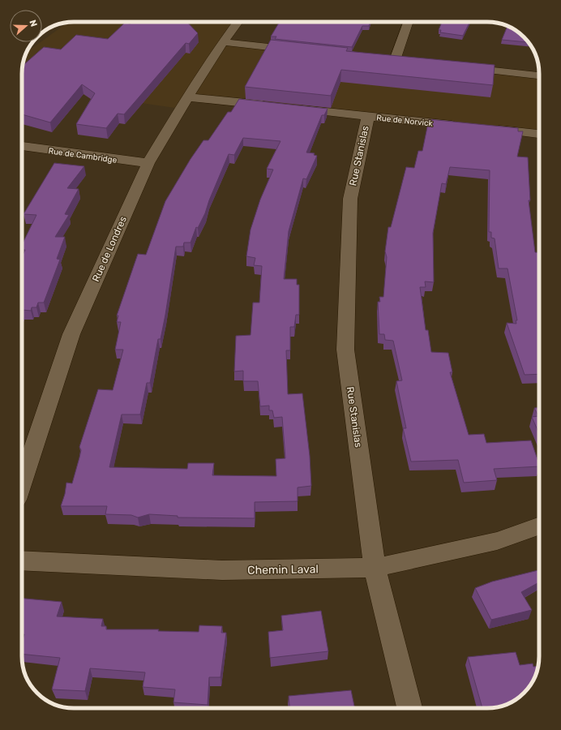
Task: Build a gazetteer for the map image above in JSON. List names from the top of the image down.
{
  "streets": {
    "street": [
      "Rue de Norvick",
      "Rue de Cambridge",
      "Rue Stanislas",
      "Rue de Londres",
      "Chemin Laval"
    ]
  },
  "crossings": [
    ["Rue de Norvick", "Rue Stanislas"],
    ["Rue de Cambridge", "Rue de Londres"],
    ["Rue Stanislas", "Chemin Laval"]
  ],
  "north": "right"
}
